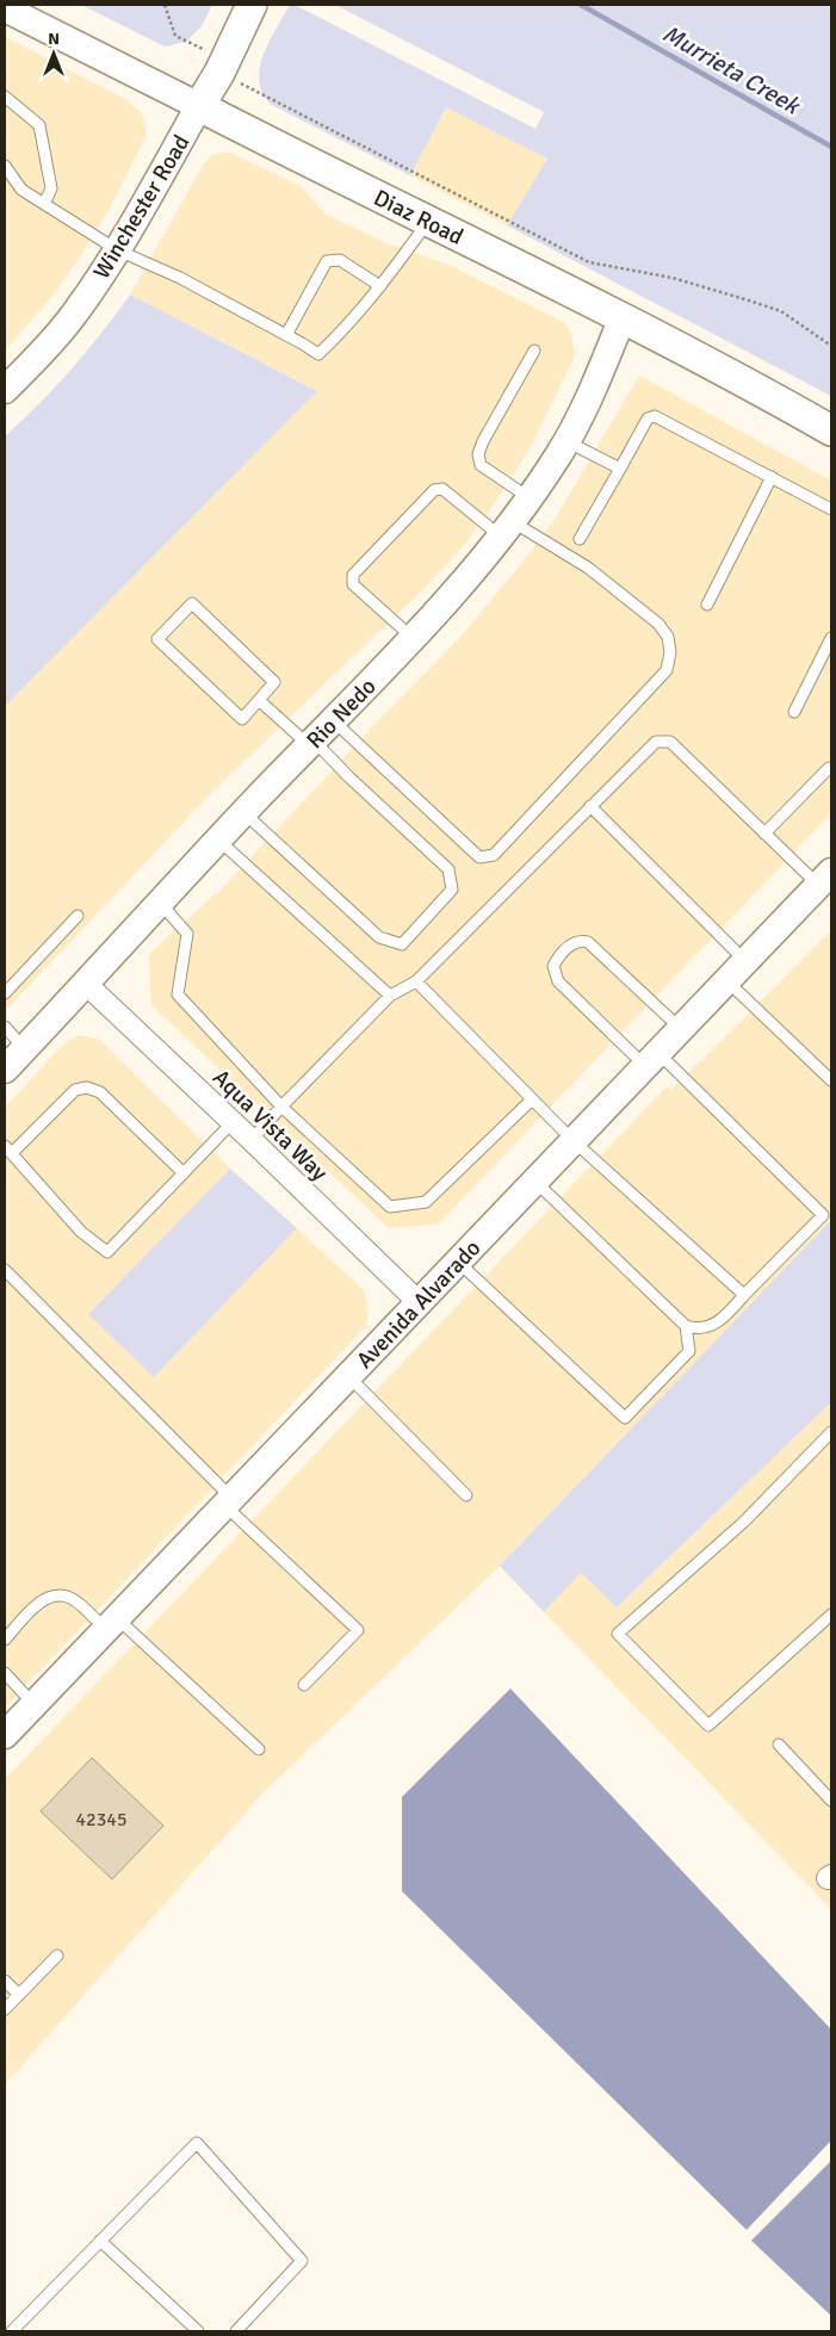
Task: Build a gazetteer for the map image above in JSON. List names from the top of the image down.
{
  "streets": {
    "main road": ["Winchester Road", "Diaz Road"],
    "street": ["Rio Nedo", "Aqua Vista Way", "Avenida Alvarado"]
  },
  "crossings": [
    ["Winchester Road", "Diaz Road"],
    ["Diaz Road", "Rio Nedo"],
    ["Rio Nedo", "Aqua Vista Way"],
    ["Aqua Vista Way", "Avenida Alvarado"]
  ],
  "water": ["Murrieta Creek"],
  "house_numbers": ["42345"],
  "north": "top"
}
